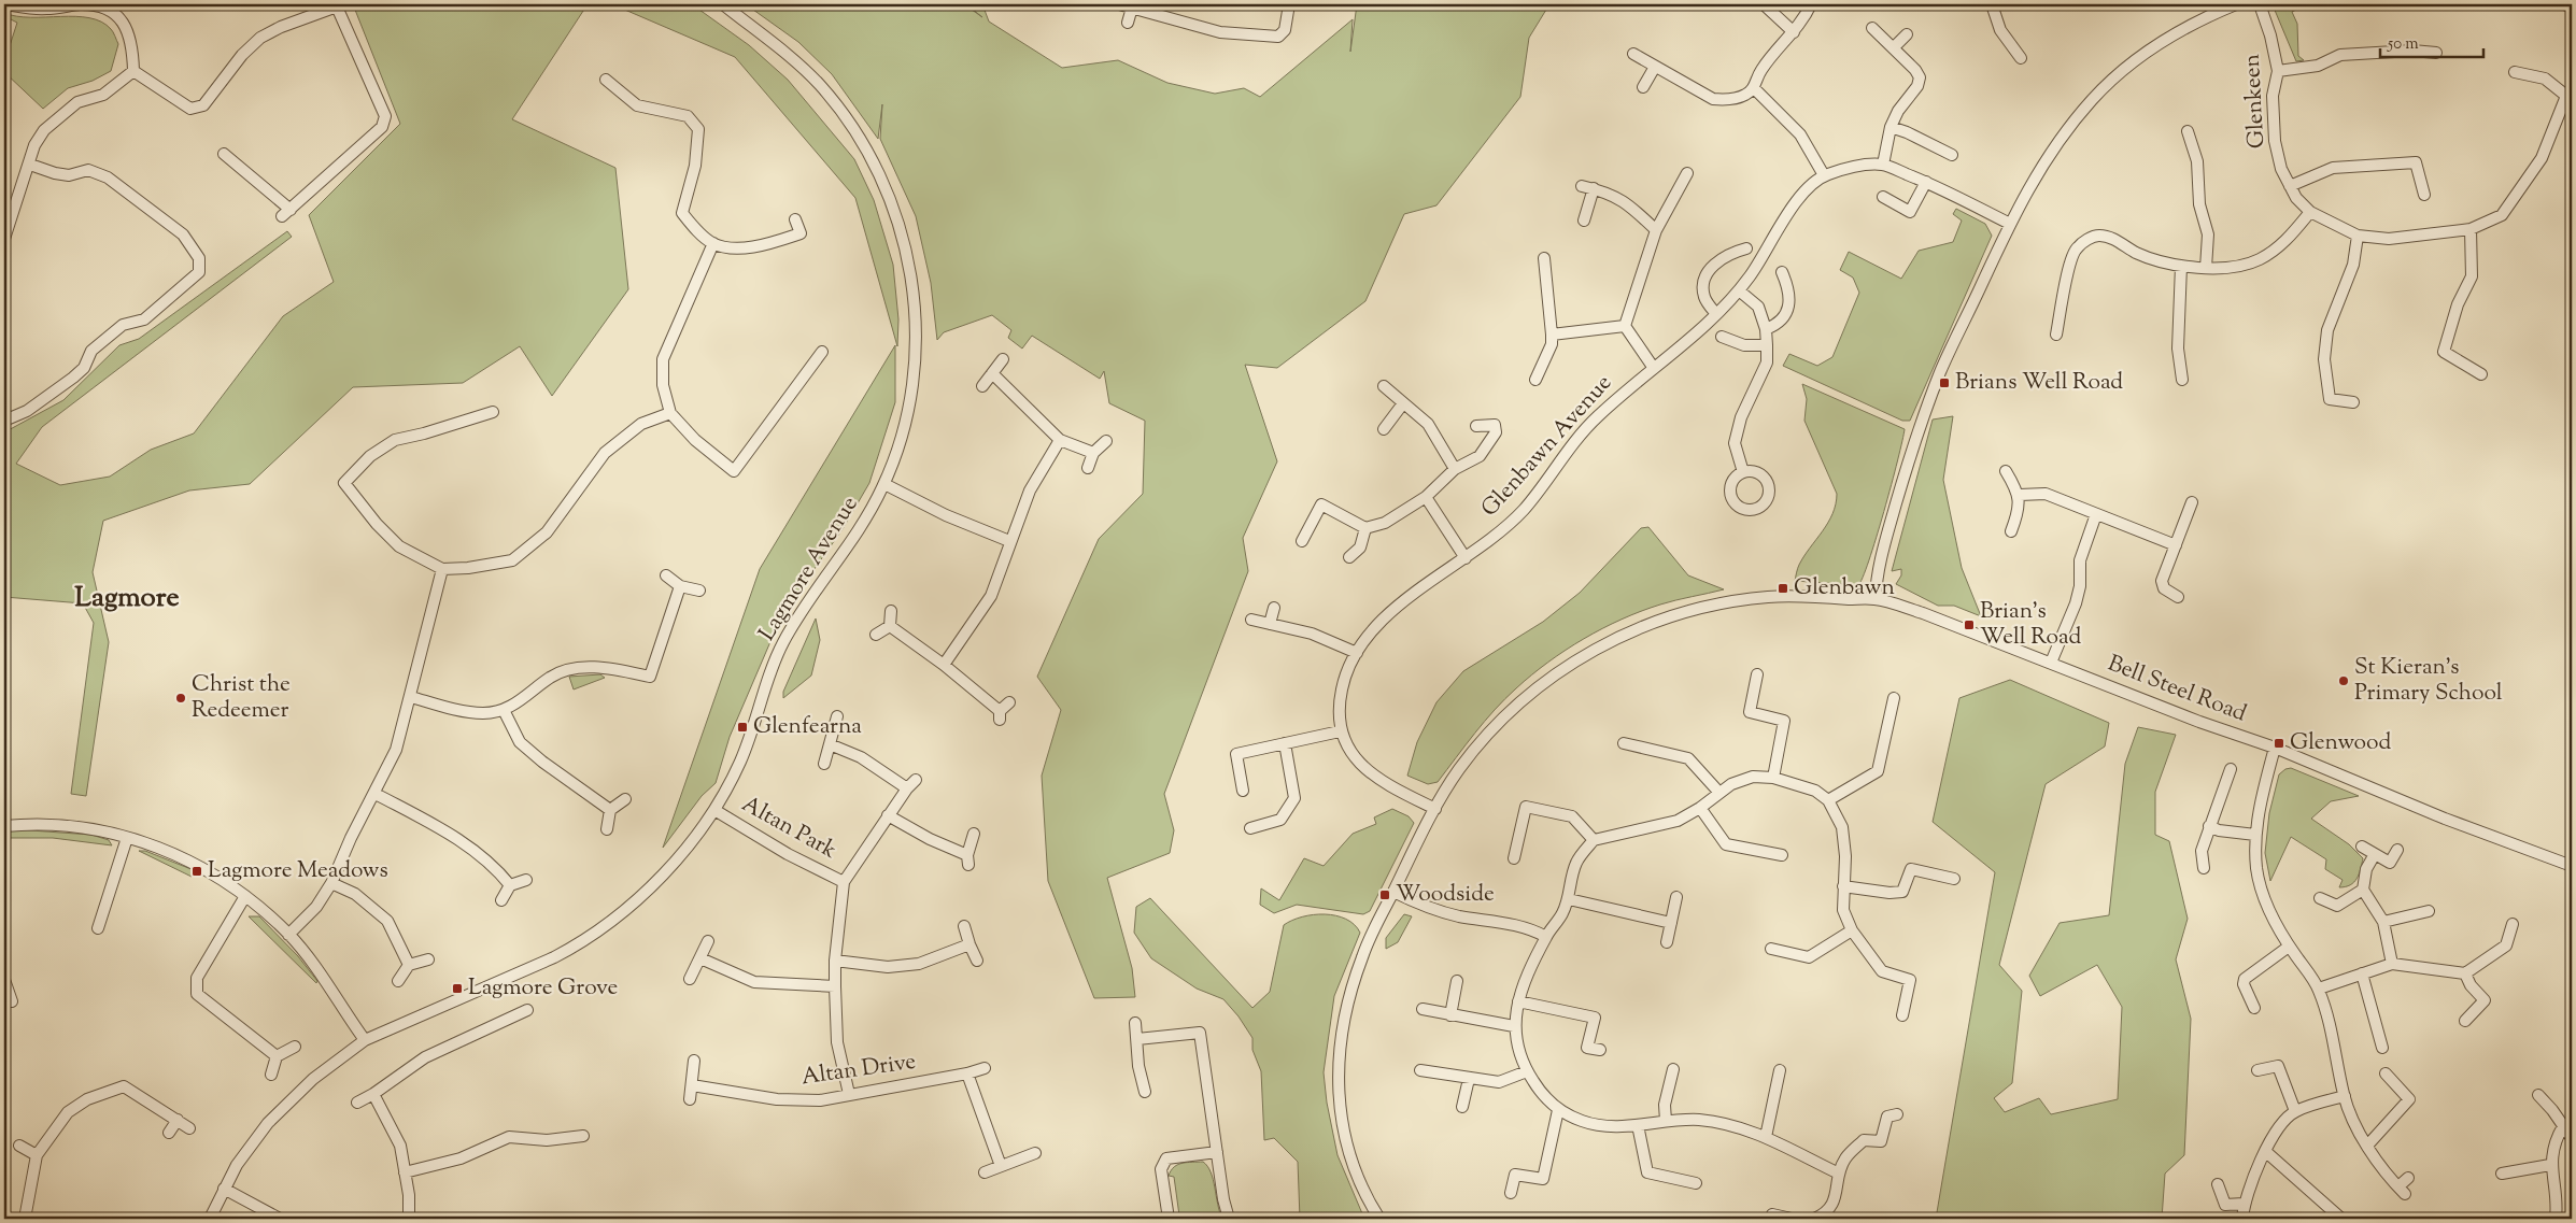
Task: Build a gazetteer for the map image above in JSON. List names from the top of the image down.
{
  "streets": {
    "street": [
      "Glenkeen",
      "Glenbawn Avenue",
      "Lagmore Avenue",
      "Bell Steel Road",
      "Altan Park",
      "Altan Drive"
    ]
  },
  "crossings": [
    ["Lagmore Avenue", "Altan Park"]
  ],
  "districts": ["Lagmore"],
  "places": {
    "transit": [
      "Brians Well Road",
      "Glenbawn",
      "Brian's Well Road",
      "Glenfearna",
      "Glenwood",
      "Lagmore Meadows",
      "Woodside",
      "Lagmore Grove"
    ],
    "other": ["St Kieran's Primary School", "Christ the Redeemer"]
  },
  "scale_bar": "50 m"
}
